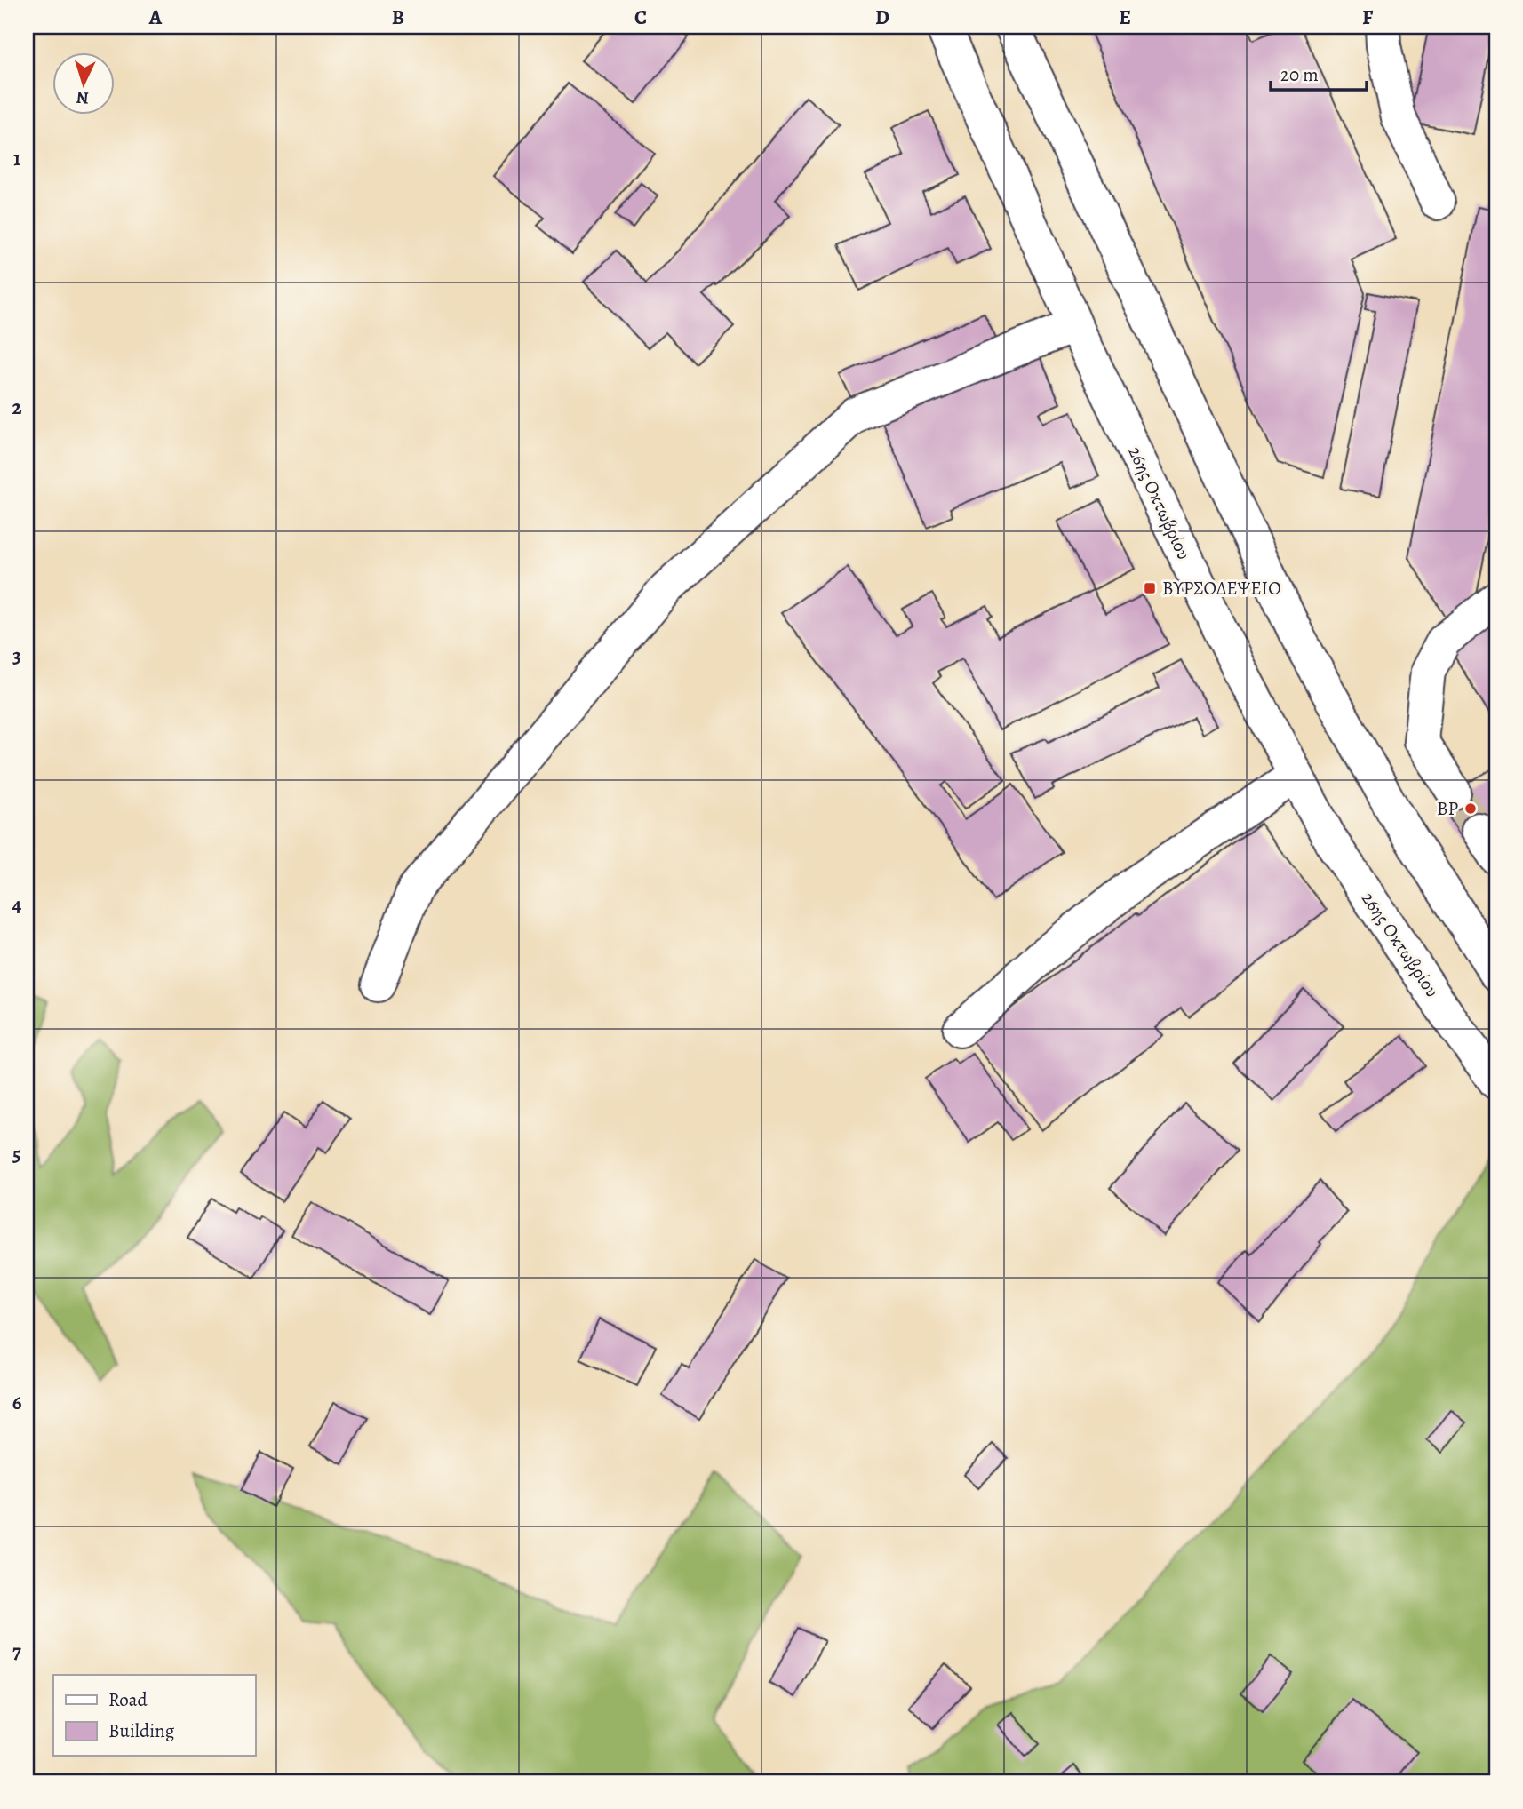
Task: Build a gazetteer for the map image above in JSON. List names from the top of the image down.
{
  "streets": {
    "main road": ["26ης Οκτωβρίου"]
  },
  "places": {
    "transit": ["ΒΥΡΣΟΔΕΨΕΙΟ"],
    "other": ["BP"]
  },
  "legend": ["Road", "Building"],
  "scale_bar": "20 m",
  "north": "bottom",
  "grid": {
    "columns": [
      "A",
      "B",
      "C",
      "D",
      "E",
      "F"
    ],
    "rows": [
      "1",
      "2",
      "3",
      "4",
      "5",
      "6",
      "7"
    ]
  }
}
